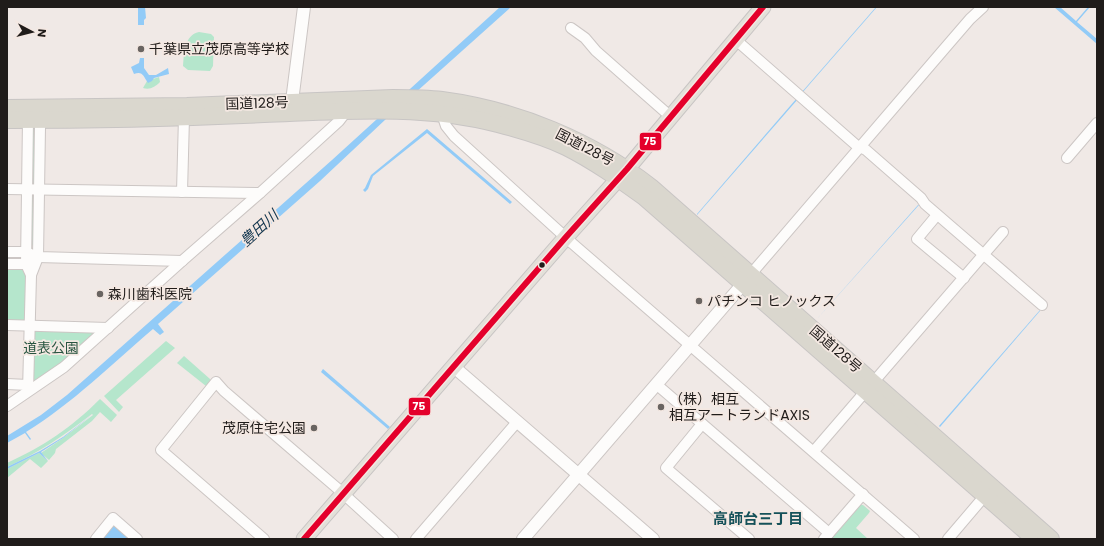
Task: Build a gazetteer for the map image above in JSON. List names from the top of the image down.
{
  "streets": {
    "highway": ["国道128号"]
  },
  "districts": ["高師台三丁目"],
  "water": ["豊田川"],
  "parks": ["道表公園"],
  "places": [
    "千葉県立茂原高等学校",
    "森川歯科医院",
    "パチンコ ヒノックス",
    "（株）相互 相互アートランドAXIS",
    "茂原住宅公園"
  ],
  "lines": ["transit line 75"],
  "north": "right"
}
